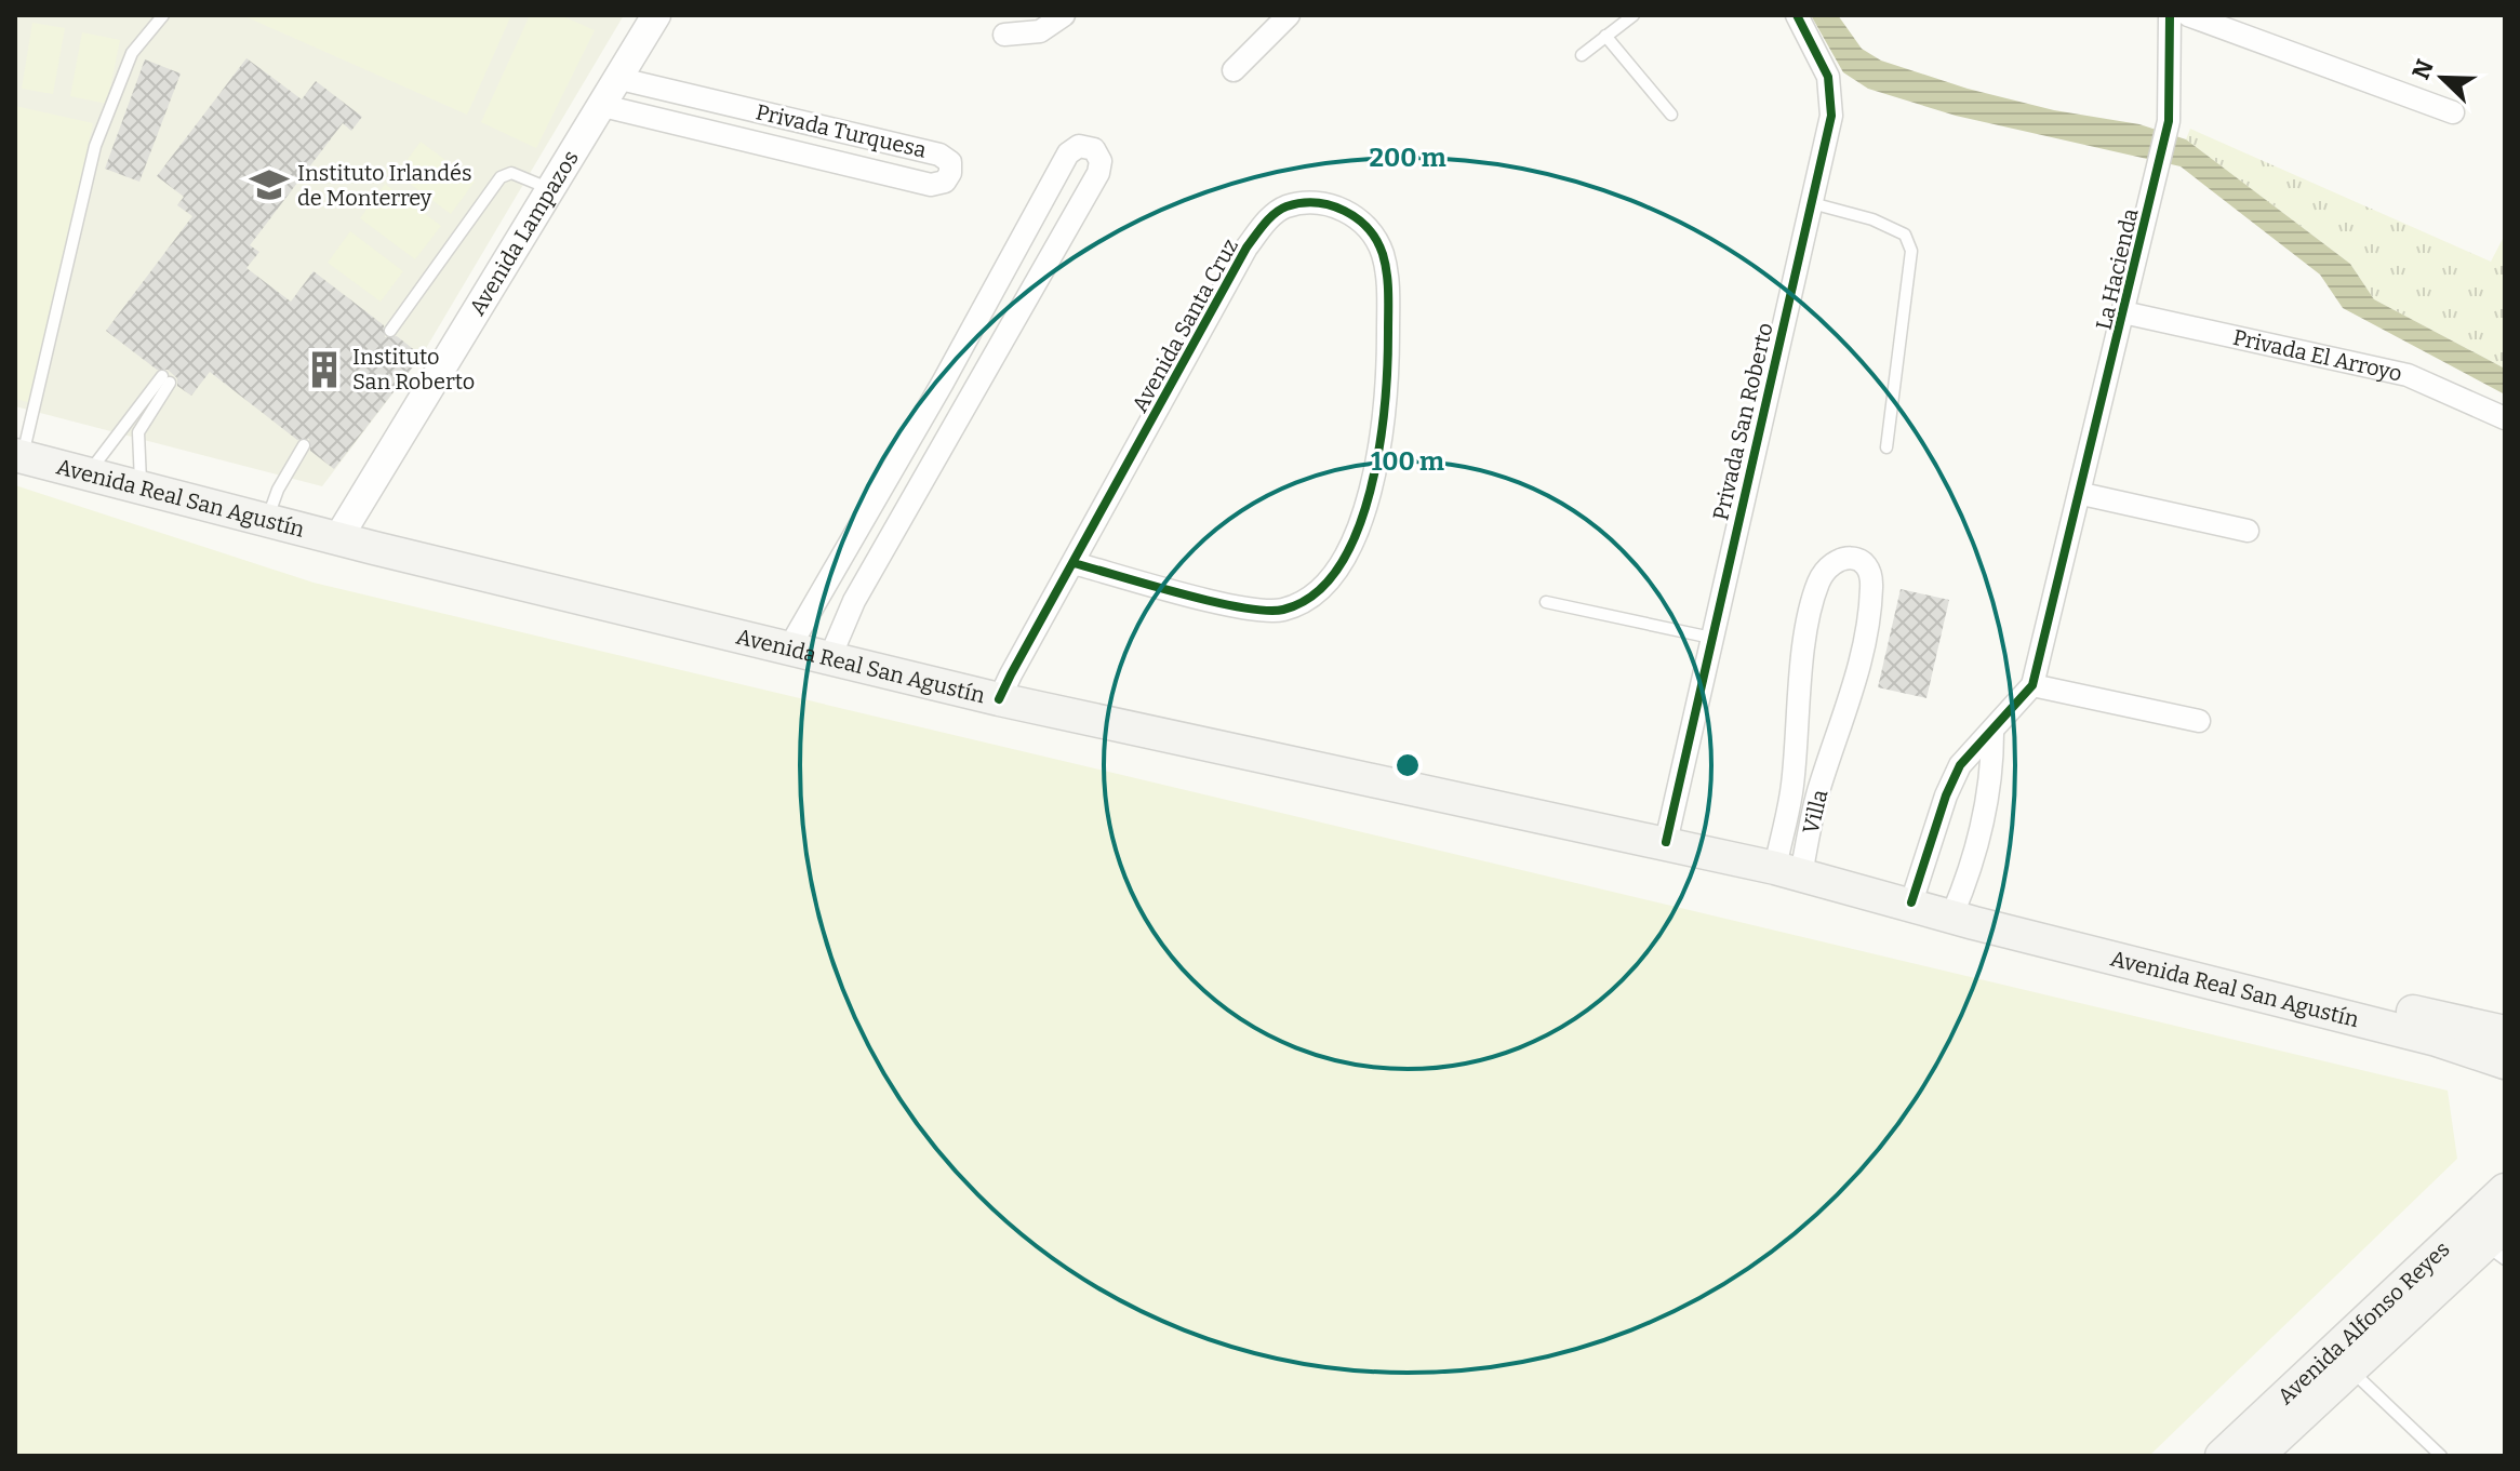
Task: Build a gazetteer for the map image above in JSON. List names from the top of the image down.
{
  "streets": {
    "main road": ["Avenida Real San Agustín", "Avenida Alfonso Reyes"],
    "street": [
      "Privada Turquesa",
      "Avenida Lampazos",
      "La Hacienda",
      "Avenida Santa Cruz",
      "Privada El Arroyo",
      "Privada San Roberto",
      "Villa"
    ]
  },
  "crossings": [
    ["Privada Turquesa", "Avenida Lampazos"],
    ["Avenida Lampazos", "Avenida Real San Agustín"],
    ["La Hacienda", "Privada El Arroyo"],
    ["La Hacienda", "Avenida Real San Agustín"],
    ["Avenida Santa Cruz", "Avenida Real San Agustín"],
    ["Privada San Roberto", "Avenida Real San Agustín"],
    ["Avenida Real San Agustín", "Villa"]
  ],
  "places": {
    "school or university": ["Instituto Irlandés de Monterrey"],
    "building": ["Instituto San Roberto"]
  },
  "north": "top left",
  "rings": ["200 m", "100 m"]
}
